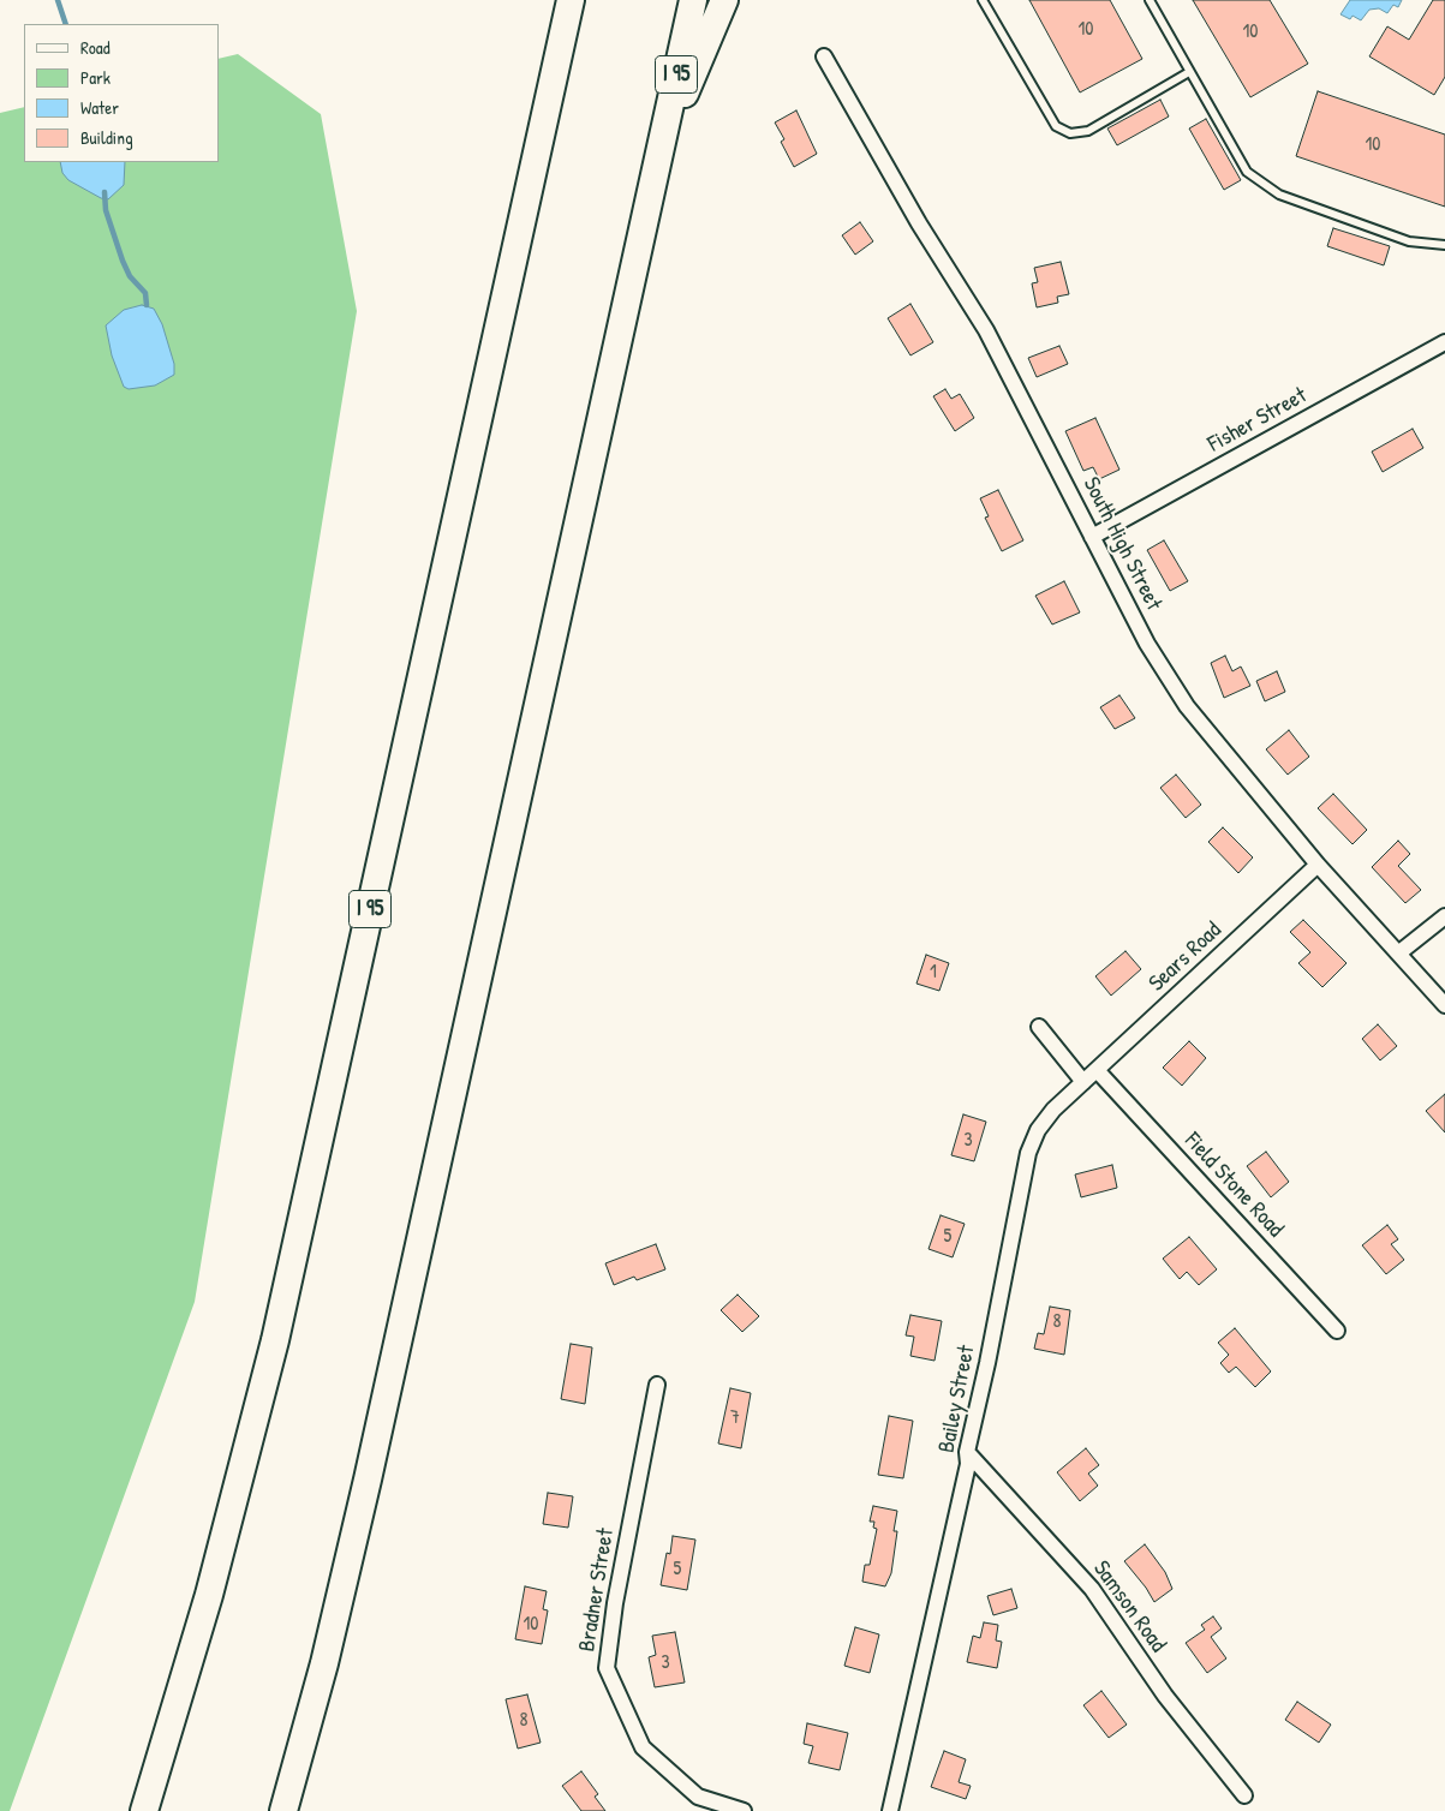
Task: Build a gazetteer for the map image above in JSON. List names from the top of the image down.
{
  "streets": {
    "highway": ["I 95"],
    "street": [
      "Fisher Street",
      "South High Street",
      "Sears Road",
      "Field Stone Road",
      "Bailey Street",
      "Bradner Street",
      "Samson Road"
    ]
  },
  "crossings": [
    ["Fisher Street", "South High Street"],
    ["South High Street", "Sears Road"],
    ["Sears Road", "Field Stone Road"],
    ["Sears Road", "Bailey Street"],
    ["Bailey Street", "Samson Road"]
  ],
  "house_numbers": [
    "10",
    "10",
    "10",
    "1",
    "3",
    "5",
    "8",
    "7",
    "5",
    "10",
    "3",
    "8"
  ],
  "legend": [
    "Road",
    "Park",
    "Water",
    "Building"
  ]
}
